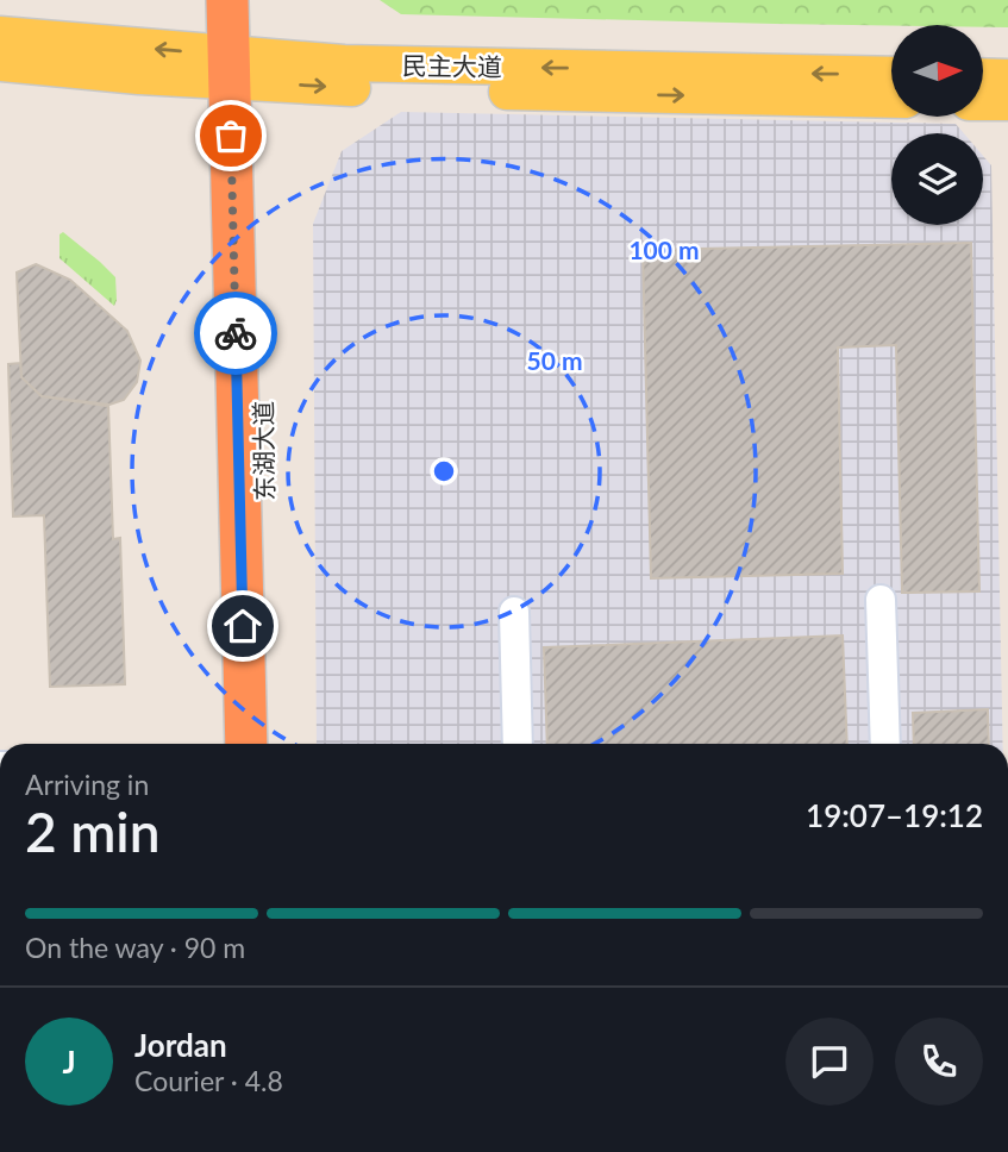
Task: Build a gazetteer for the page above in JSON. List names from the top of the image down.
{
  "streets": {
    "highway": ["东湖大道"],
    "main road": ["民主大道"]
  },
  "crossings": [
    ["民主大道", "东湖大道"]
  ],
  "north": "right",
  "page": {
    "heading": ["2 min", "Arriving in", "19:07–19:12"],
    "panel": ["Jordan", "Courier · 4.8"],
    "bar": "On the way · 90 m",
    "round": "J"
  },
  "rings": ["100 m", "50 m"]
}
